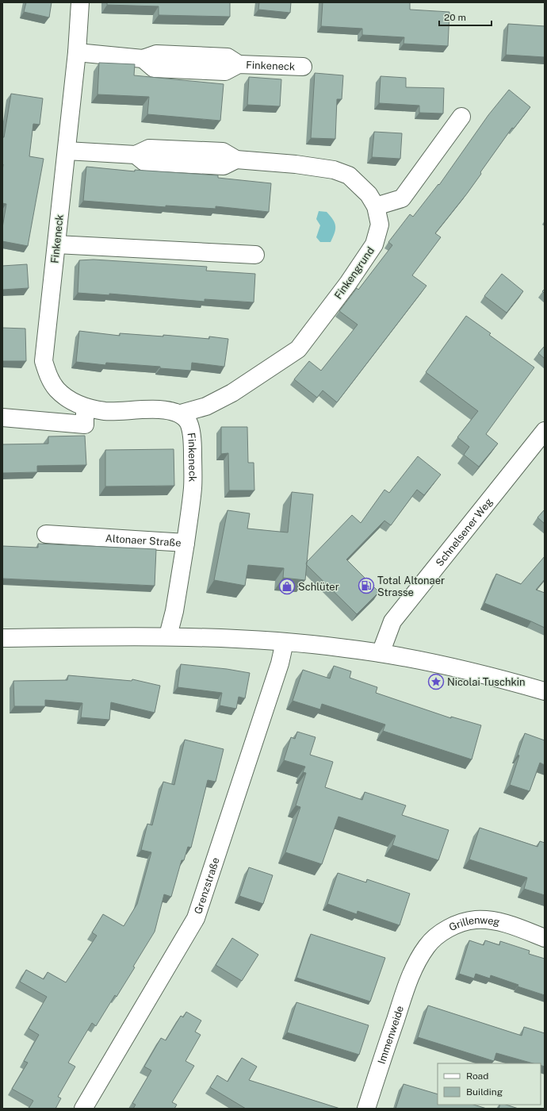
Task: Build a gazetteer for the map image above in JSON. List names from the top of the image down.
{
  "streets": {
    "street": [
      "Finkeneck",
      "Finkengrund",
      "Schnelsener Weg",
      "Altonaer Straße",
      "Grenzstraße",
      "Grillenweg",
      "Immenweide"
    ]
  },
  "crossings": [
    ["Finkeneck", "Finkengrund"],
    ["Finkeneck", "Altonaer Straße"],
    ["Grillenweg", "Immenweide"]
  ],
  "places": {
    "fuel station": ["Total Altonaer Strasse"],
    "shop": ["Schlüter"],
    "place": ["Nicolai Tuschkin"]
  },
  "legend": ["Road", "Building"],
  "scale_bar": "20 m"
}
